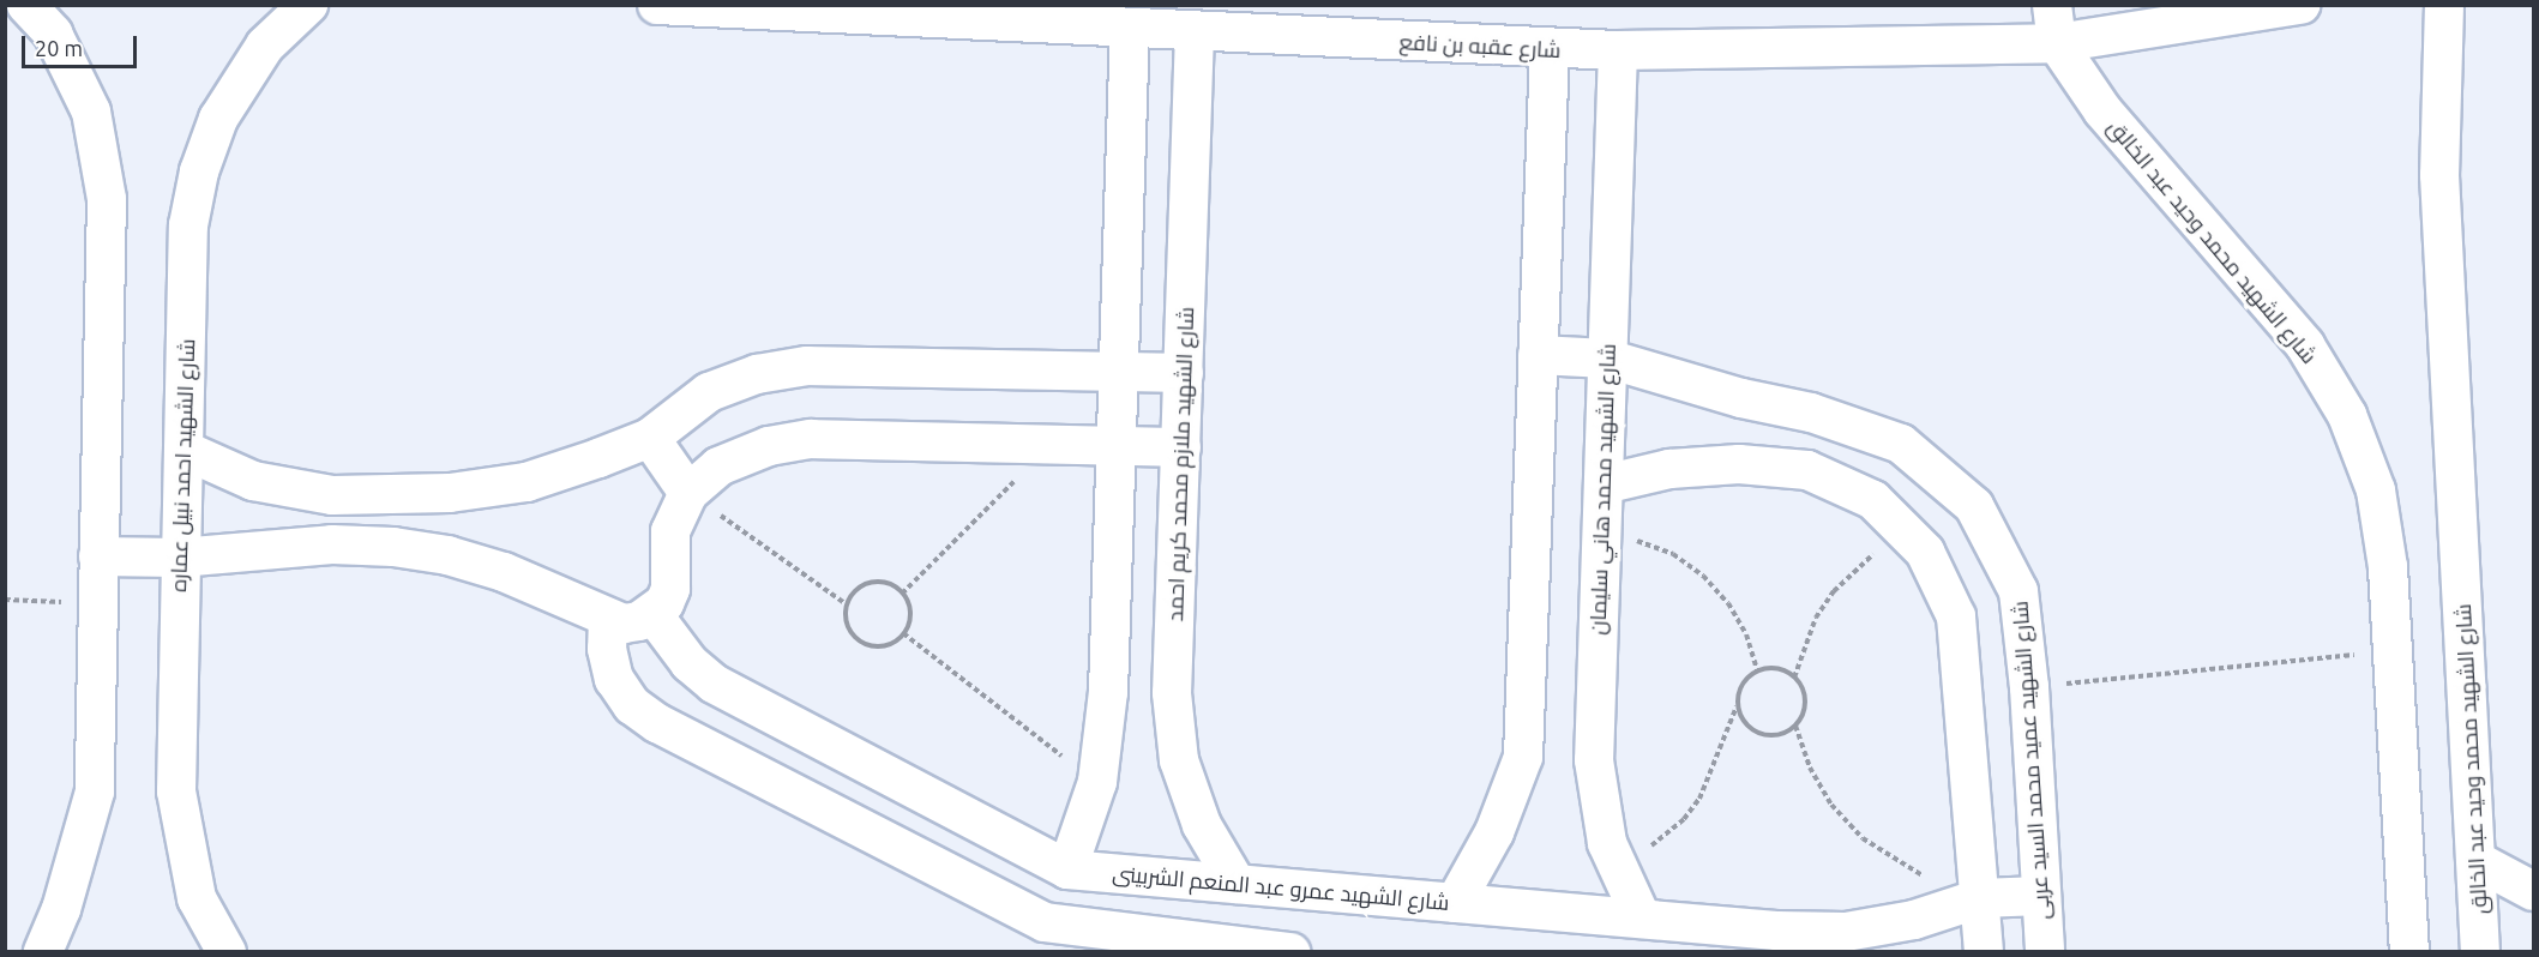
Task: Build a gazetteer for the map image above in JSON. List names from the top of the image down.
{
  "streets": {
    "street": [
      "شارع عقبه بن نافع",
      "شارع الشهيد محمد وحيد عبد الخالق",
      "شارع الشهيد ملازم محمد كريم احمد",
      "شارع الشهيد احمد نبيل عماره",
      "شارع الشهيد محمد هاني سليمان",
      "شارع الشهيد عميد محمد السيد عربى",
      "شارع الشهيد عمرو عبد المنعم الشربينى"
    ]
  },
  "crossings": [
    ["شارع عقبه بن نافع", "شارع الشهيد محمد وحيد عبد الخالق"],
    ["شارع عقبه بن نافع", "شارع الشهيد ملازم محمد كريم احمد"],
    ["شارع عقبه بن نافع", "شارع الشهيد محمد هاني سليمان"],
    ["شارع الشهيد ملازم محمد كريم احمد", "شارع الشهيد عمرو عبد المنعم الشربينى"],
    ["شارع الشهيد محمد هاني سليمان", "شارع الشهيد عميد محمد السيد عربى"],
    ["شارع الشهيد محمد هاني سليمان", "شارع الشهيد عمرو عبد المنعم الشربينى"],
    ["شارع الشهيد عميد محمد السيد عربى", "شارع الشهيد عمرو عبد المنعم الشربينى"]
  ],
  "scale_bar": "20 m"
}
